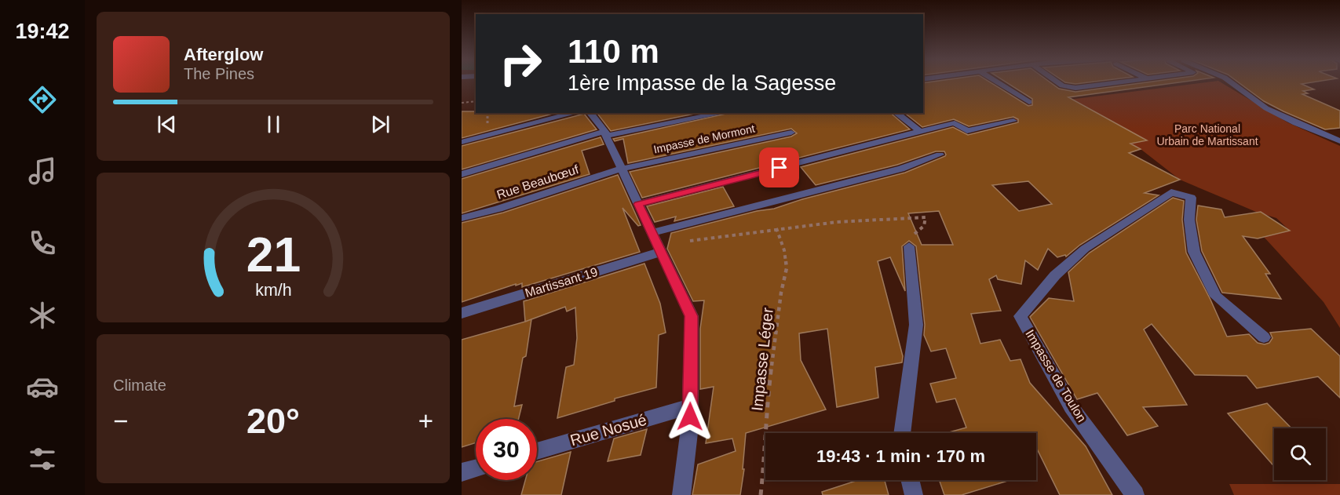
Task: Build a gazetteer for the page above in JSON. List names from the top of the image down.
{
  "streets": {
    "street": [
      "Impasse de Mormont",
      "Rue Beaubœuf",
      "Martissant 19",
      "Impasse de Toulon",
      "Rue Nosué"
    ],
    "path": ["Impasse Léger"]
  },
  "crossings": [
    ["Impasse de Mormont", "Rue Beaubœuf"]
  ],
  "parks": ["Parc National Urbain de Martissant"],
  "page": {
    "tabs": "19:42",
    "turn": ["110 m", "1ère Impasse de la Sagesse"],
    "song": ["Afterglow", "The Pines"],
    "tile": "Climate",
    "heat": ["−", "20°", "+"],
    "limit": "30",
    "trip": "19:43 · 1 min · 170 m",
    "gauge": ["21", "km/h"]
  }
}
